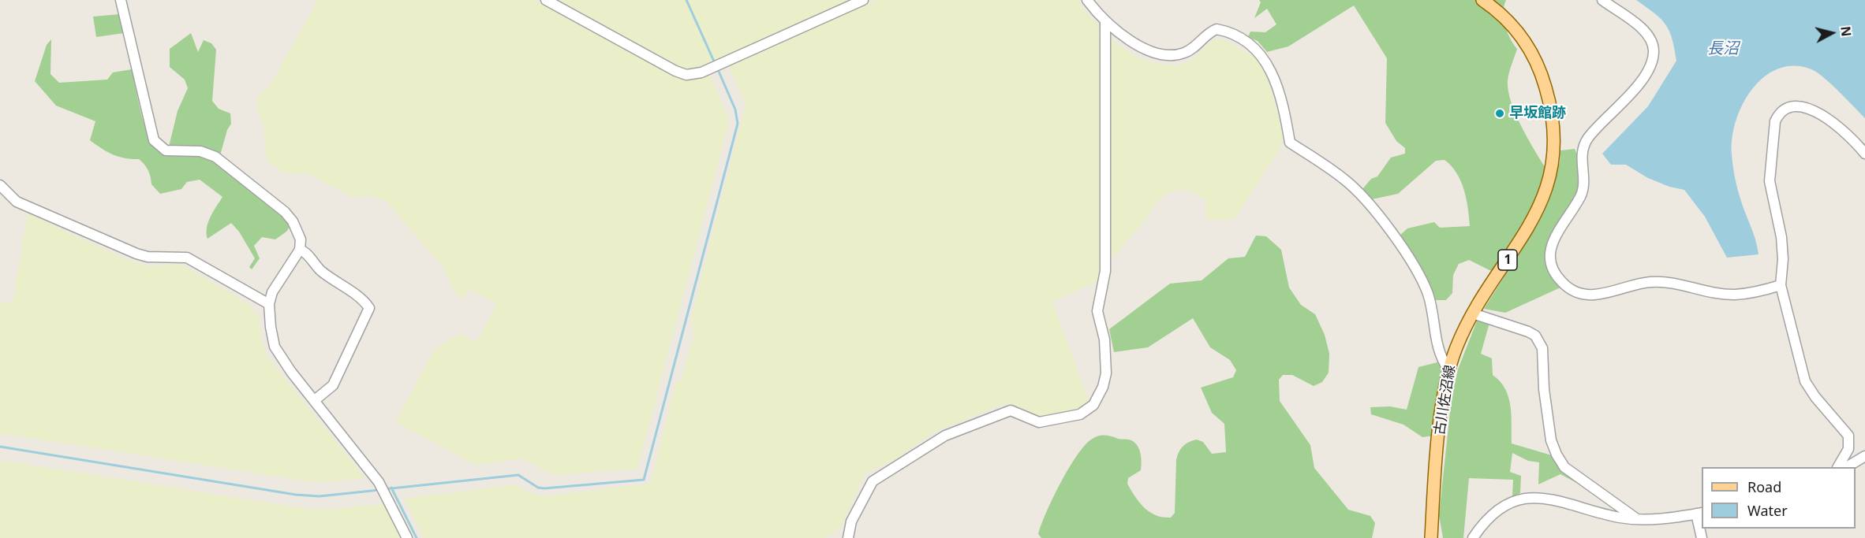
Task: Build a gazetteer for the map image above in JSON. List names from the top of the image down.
{
  "streets": {
    "main road": ["1", "古川佐沼線"]
  },
  "water": ["長沼"],
  "places": ["早坂館跡"],
  "legend": ["Road", "Water"],
  "north": "right"
}
